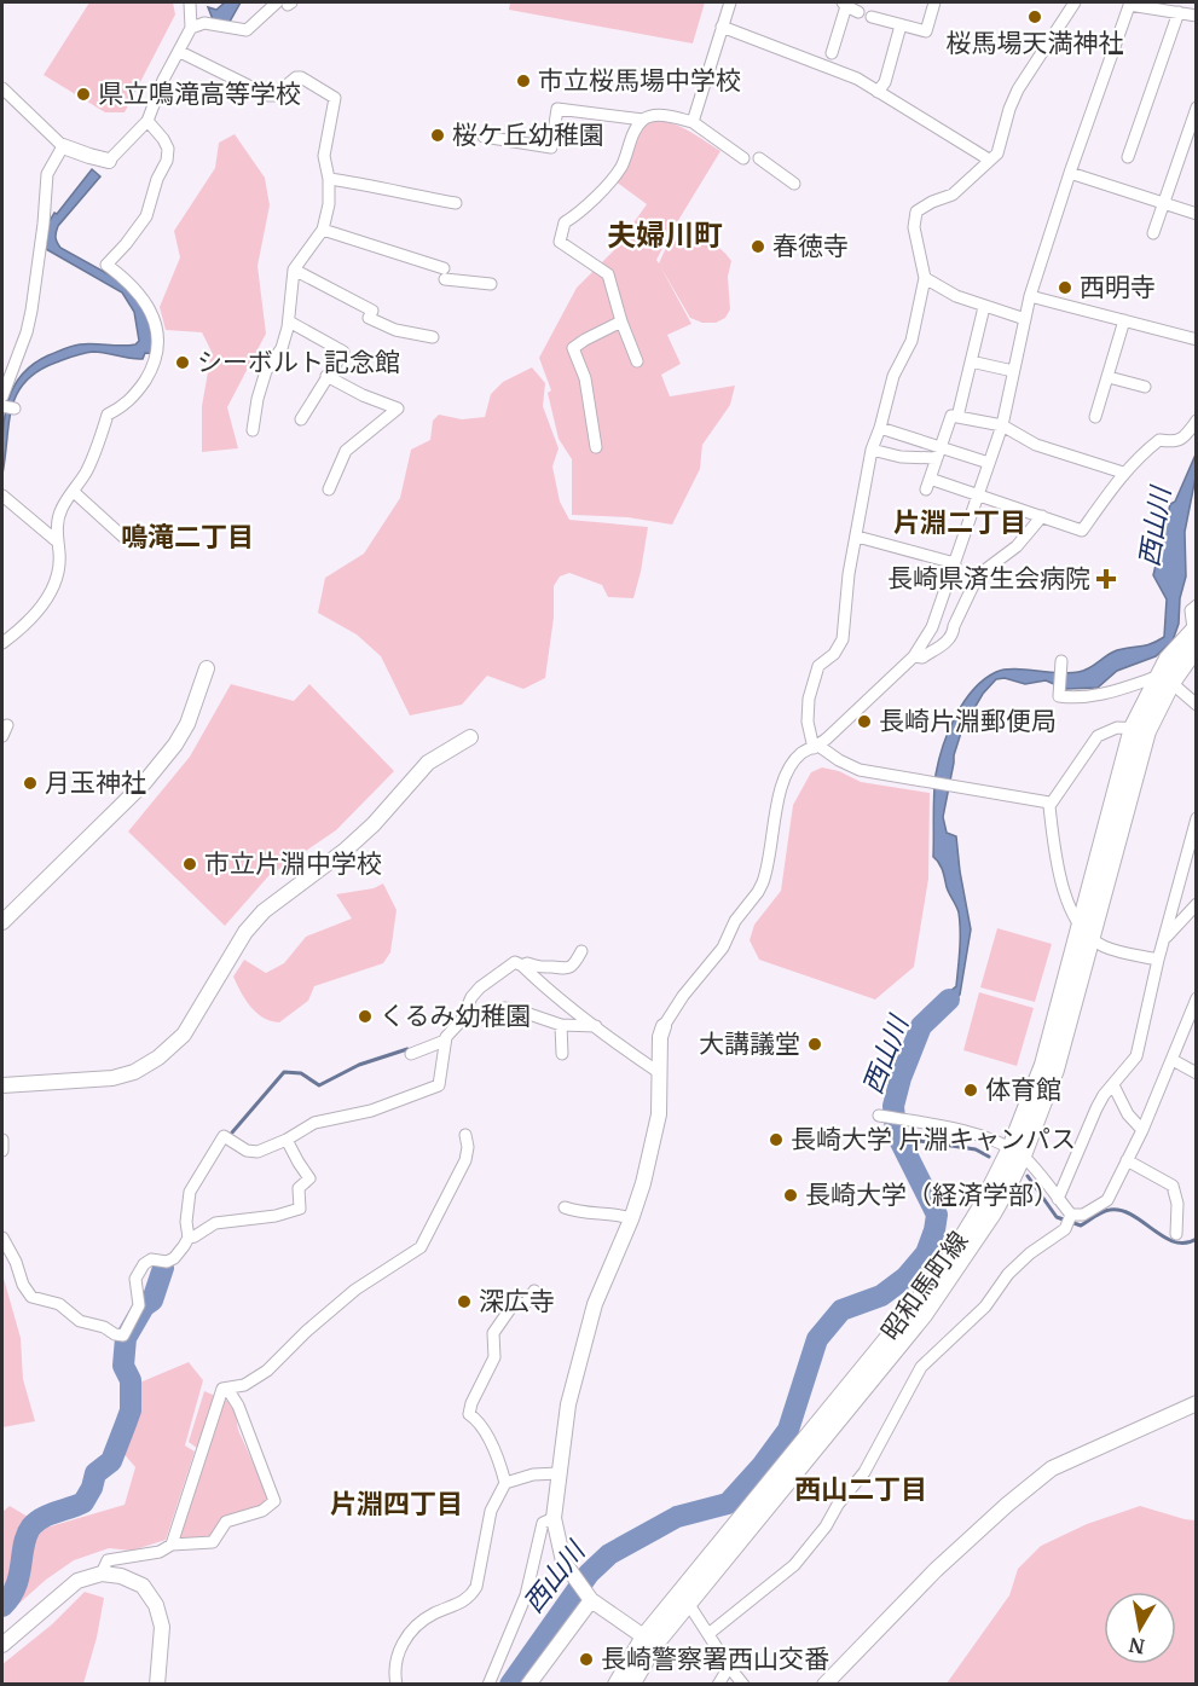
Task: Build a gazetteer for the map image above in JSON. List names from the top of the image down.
{
  "streets": {
    "main road": ["昭和馬町線"]
  },
  "districts": [
    "夫婦川町",
    "片淵二丁目",
    "鳴滝二丁目",
    "西山二丁目",
    "片淵四丁目"
  ],
  "water": ["西山川"],
  "places": {
    "other": [
      "桜馬場天満神社",
      "市立桜馬場中学校",
      "県立鳴滝高等学校",
      "桜ケ丘幼稚園",
      "春徳寺",
      "西明寺",
      "シーボルト記念館",
      "長崎片淵郵便局",
      "月玉神社",
      "市立片淵中学校",
      "くるみ幼稚園",
      "大講議堂",
      "体育館",
      "長崎大学 片淵キャンパス",
      "長崎大学（経済学部）",
      "深広寺",
      "長崎警察署西山交番"
    ],
    "health": ["長崎県済生会病院"]
  },
  "north": "bottom"
}
